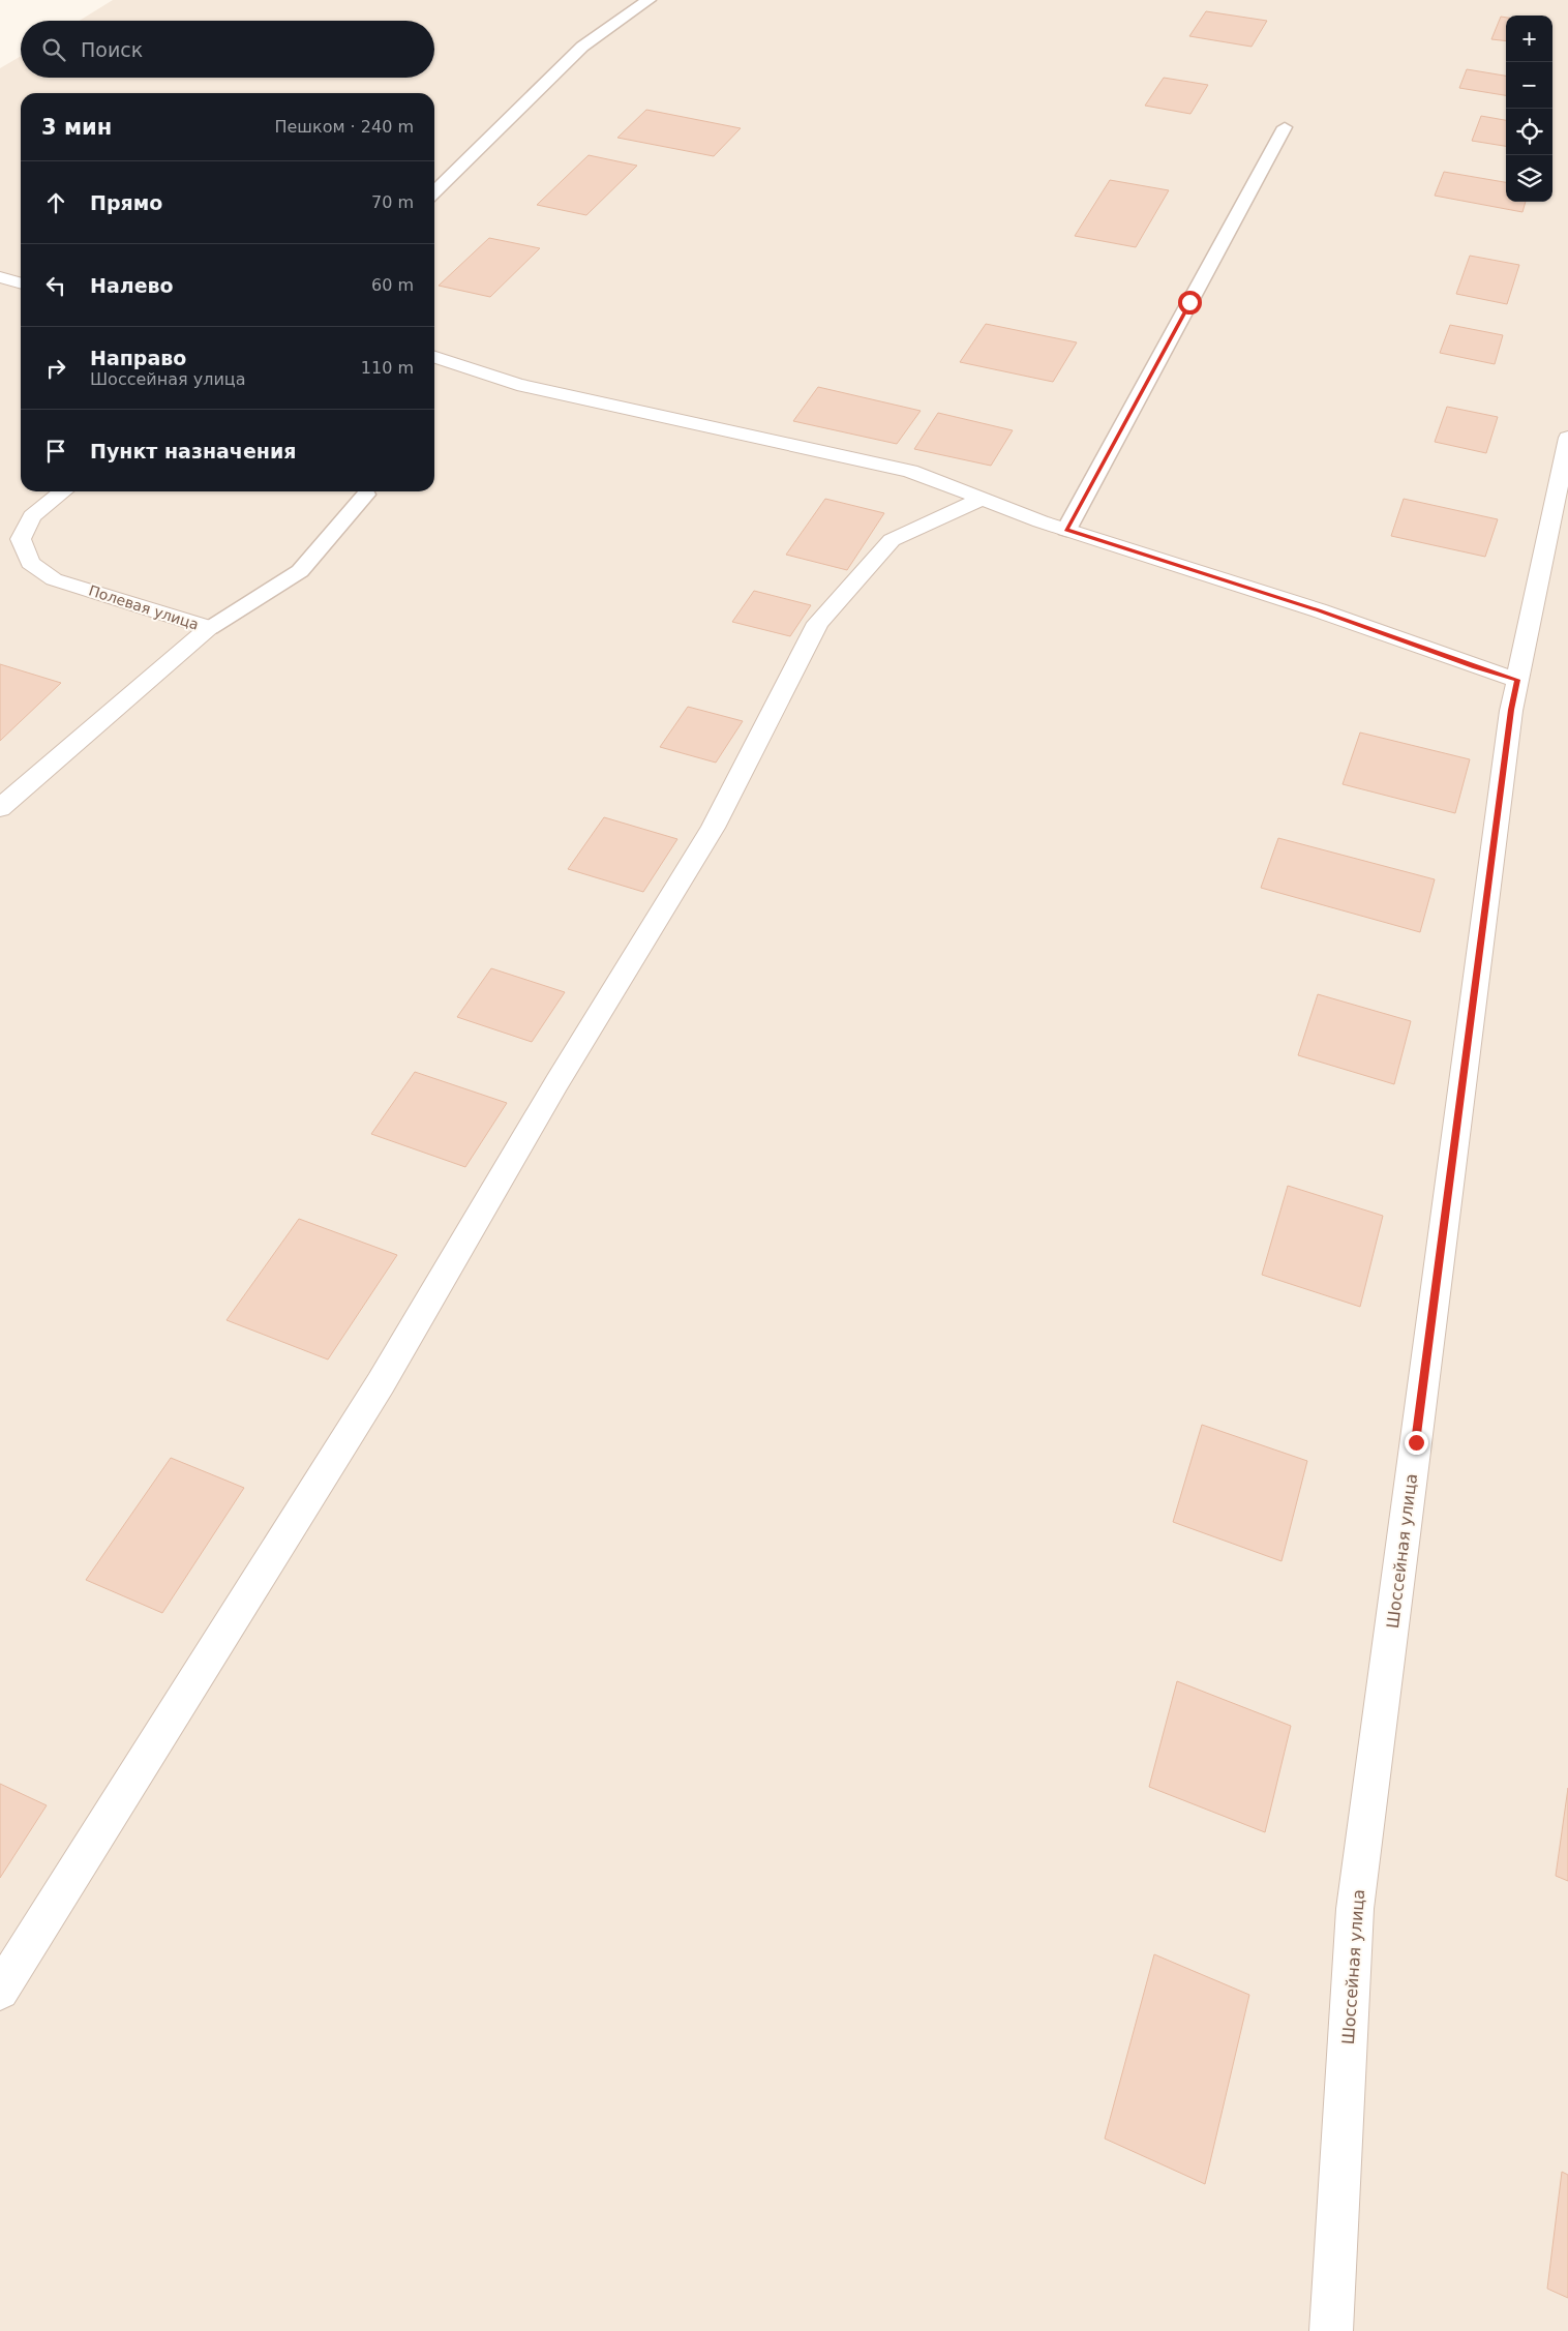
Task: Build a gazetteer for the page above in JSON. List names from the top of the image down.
{
  "streets": {
    "street": ["Полевая улица", "Шоссейная улица"]
  },
  "page": {
    "map_buttons": ["+", "−"],
    "search": "Поиск",
    "heading": ["3 мин", "Пешком · 240 m"],
    "list": [
      ["Прямо", "70 m"],
      ["Налево", "60 m"],
      ["Направо", "Шоссейная улица", "110 m"],
      "Пункт назначения"
    ]
  }
}
